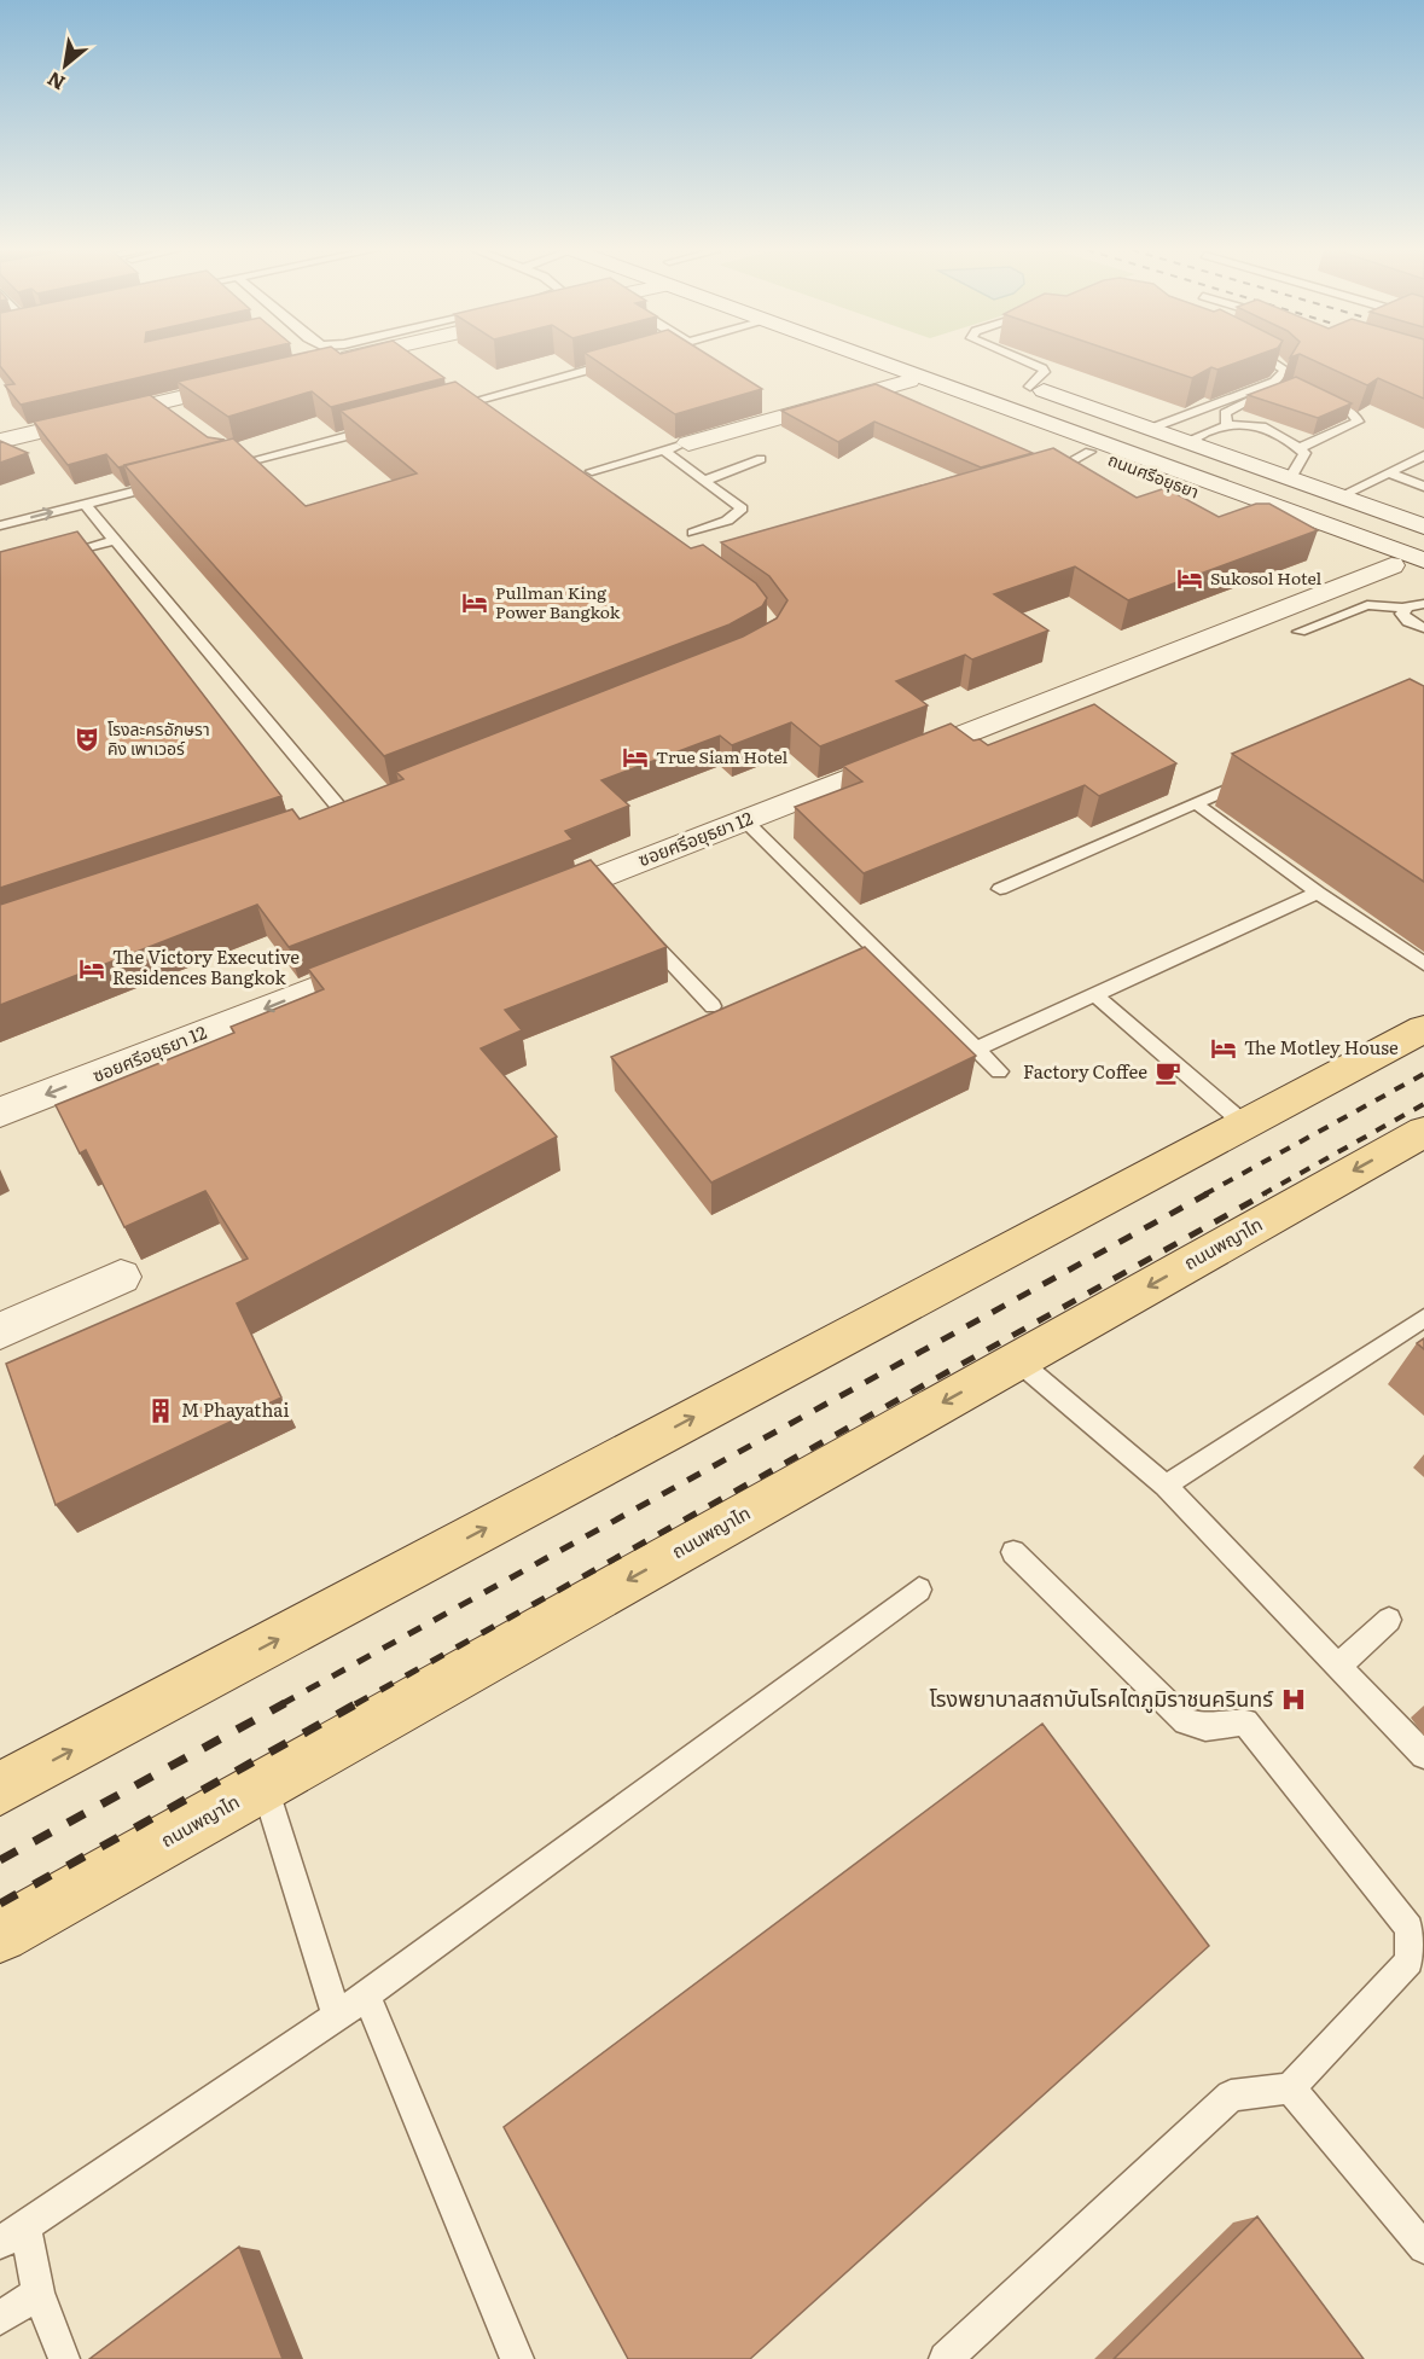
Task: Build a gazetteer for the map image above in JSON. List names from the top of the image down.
{
  "streets": {
    "main road": ["ถนนศรีอยุธยา", "ซอยศรีอยุธยา 12", "ถนนพญาไท"]
  },
  "crossings": [
    ["ถนนศรีอยุธยา", "ซอยศรีอยุธยา 12"]
  ],
  "places": {
    "hotel": [
      "Sukosol Hotel",
      "Pullman King Power Bangkok",
      "True Siam Hotel",
      "The Victory Executive Residences Bangkok",
      "The Motley House"
    ],
    "theatre": ["โรงละครอักษรา คิง เพาเวอร์"],
    "cafe": ["Factory Coffee"],
    "building": ["M Phayathai"],
    "hospital": ["โรงพยาบาลสถาบันโรคไตภูมิราชนครินทร์"]
  },
  "north": "bottom left"
}
